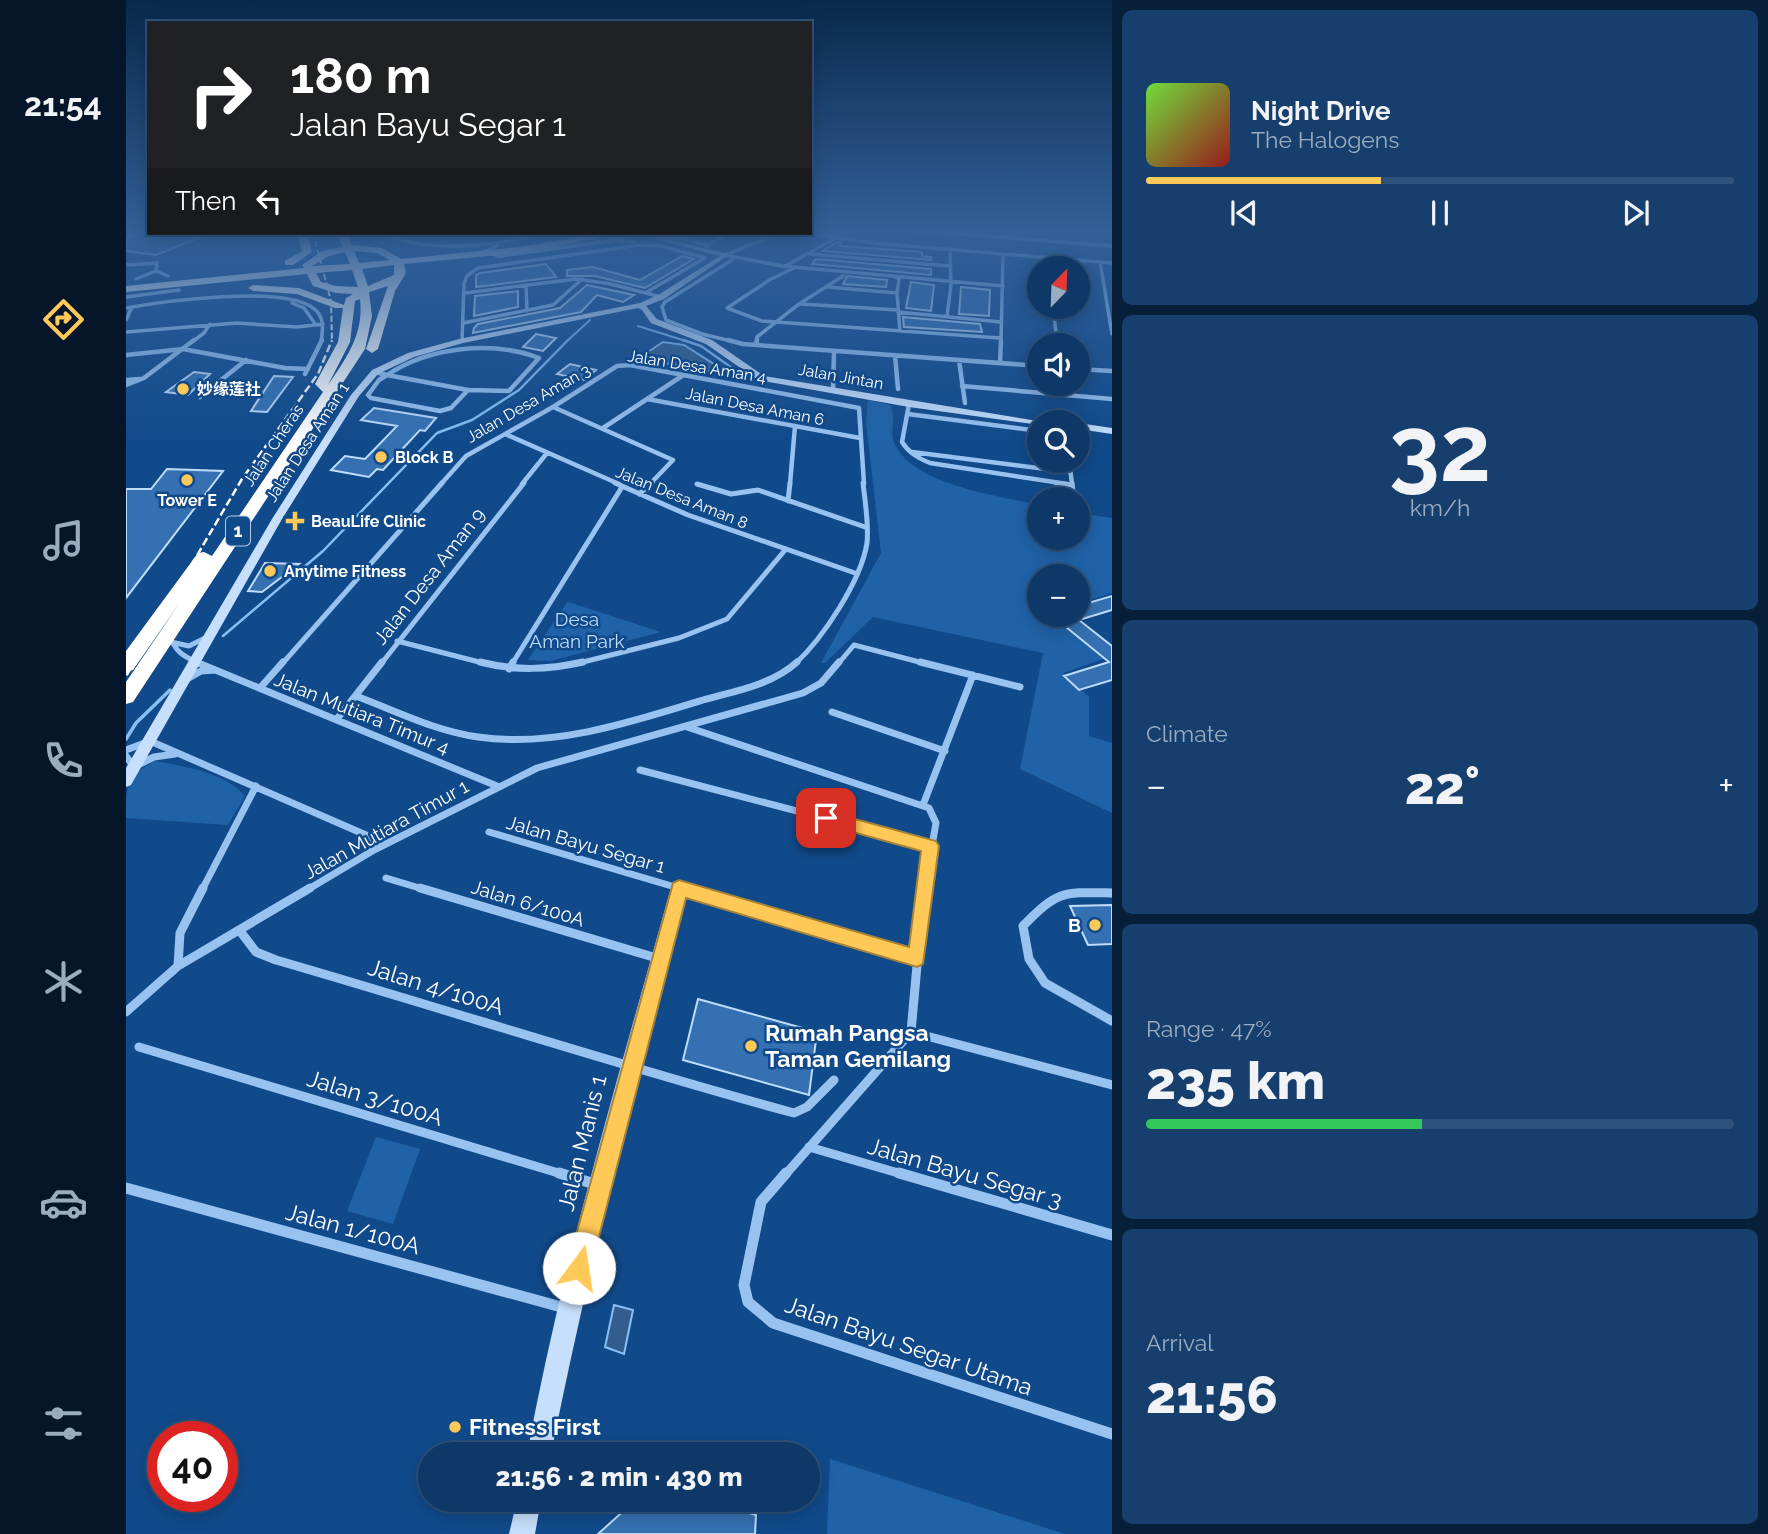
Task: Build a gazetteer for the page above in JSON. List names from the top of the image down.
{
  "streets": {
    "highway": ["Jalan Cheras", "1"],
    "street": [
      "Jalan Desa Aman 4",
      "Jalan Jintan",
      "Jalan Desa Aman 3",
      "Jalan Desa Aman 6",
      "Jalan Desa Aman 1",
      "Jalan Desa Aman 8",
      "Jalan Desa Aman 9",
      "Jalan Mutiara Timur 4",
      "Jalan Mutiara Timur 1",
      "Jalan Bayu Segar 1",
      "Jalan 6/100A",
      "Jalan 4/100A",
      "Jalan 3/100A",
      "Jalan Manis 1",
      "Jalan Bayu Segar 3",
      "Jalan 1/100A",
      "Jalan Bayu Segar Utama"
    ]
  },
  "crossings": [
    ["Jalan Desa Aman 4", "Jalan Desa Aman 3"],
    ["Jalan Desa Aman 4", "Jalan Desa Aman 6"],
    ["Jalan Jintan", "Jalan Desa Aman 1"],
    ["Jalan Desa Aman 3", "Jalan Desa Aman 8"],
    ["Jalan Desa Aman 3", "Jalan Mutiara Timur 4"],
    ["Jalan Desa Aman 1", "Jalan Mutiara Timur 4"],
    ["Jalan Cheras", "Jalan Mutiara Timur 4"],
    ["Jalan Desa Aman 8", "Jalan Desa Aman 9"],
    ["Jalan Desa Aman 9", "Jalan Mutiara Timur 4"],
    ["Jalan Mutiara Timur 4", "Jalan Mutiara Timur 1"],
    ["Jalan Mutiara Timur 1", "Jalan 4/100A"],
    ["Jalan Bayu Segar 1", "Jalan Manis 1"],
    ["Jalan 6/100A", "Jalan Manis 1"],
    ["Jalan 4/100A", "Jalan Manis 1"],
    ["Jalan 3/100A", "Jalan Manis 1"],
    ["Jalan Manis 1", "Jalan 1/100A"],
    ["Jalan Bayu Segar 3", "Jalan Bayu Segar Utama"]
  ],
  "parks": ["Desa Aman Park"],
  "places": {
    "other": [
      "妙缘莲社",
      "Block B",
      "Tower E",
      "Anytime Fitness",
      "B",
      "Rumah Pangsa Taman Gemilang",
      "Fitness First"
    ],
    "health": ["BeauLife Clinic"]
  },
  "north": "top right",
  "page": {
    "tabs": "21:54",
    "turn": ["180 m", "Jalan Bayu Segar 1"],
    "song": ["Night Drive", "The Halogens"],
    "then": "Then",
    "map_buttons": ["+", "−"],
    "tile": [
      ["32", "km/h"],
      "Climate",
      ["Range · 47%", "235 km"],
      ["Arrival", "21:56"]
    ],
    "heat": ["−", "22°", "+"],
    "limit": "40",
    "trip": "21:56 · 2 min · 430 m"
  }
}
